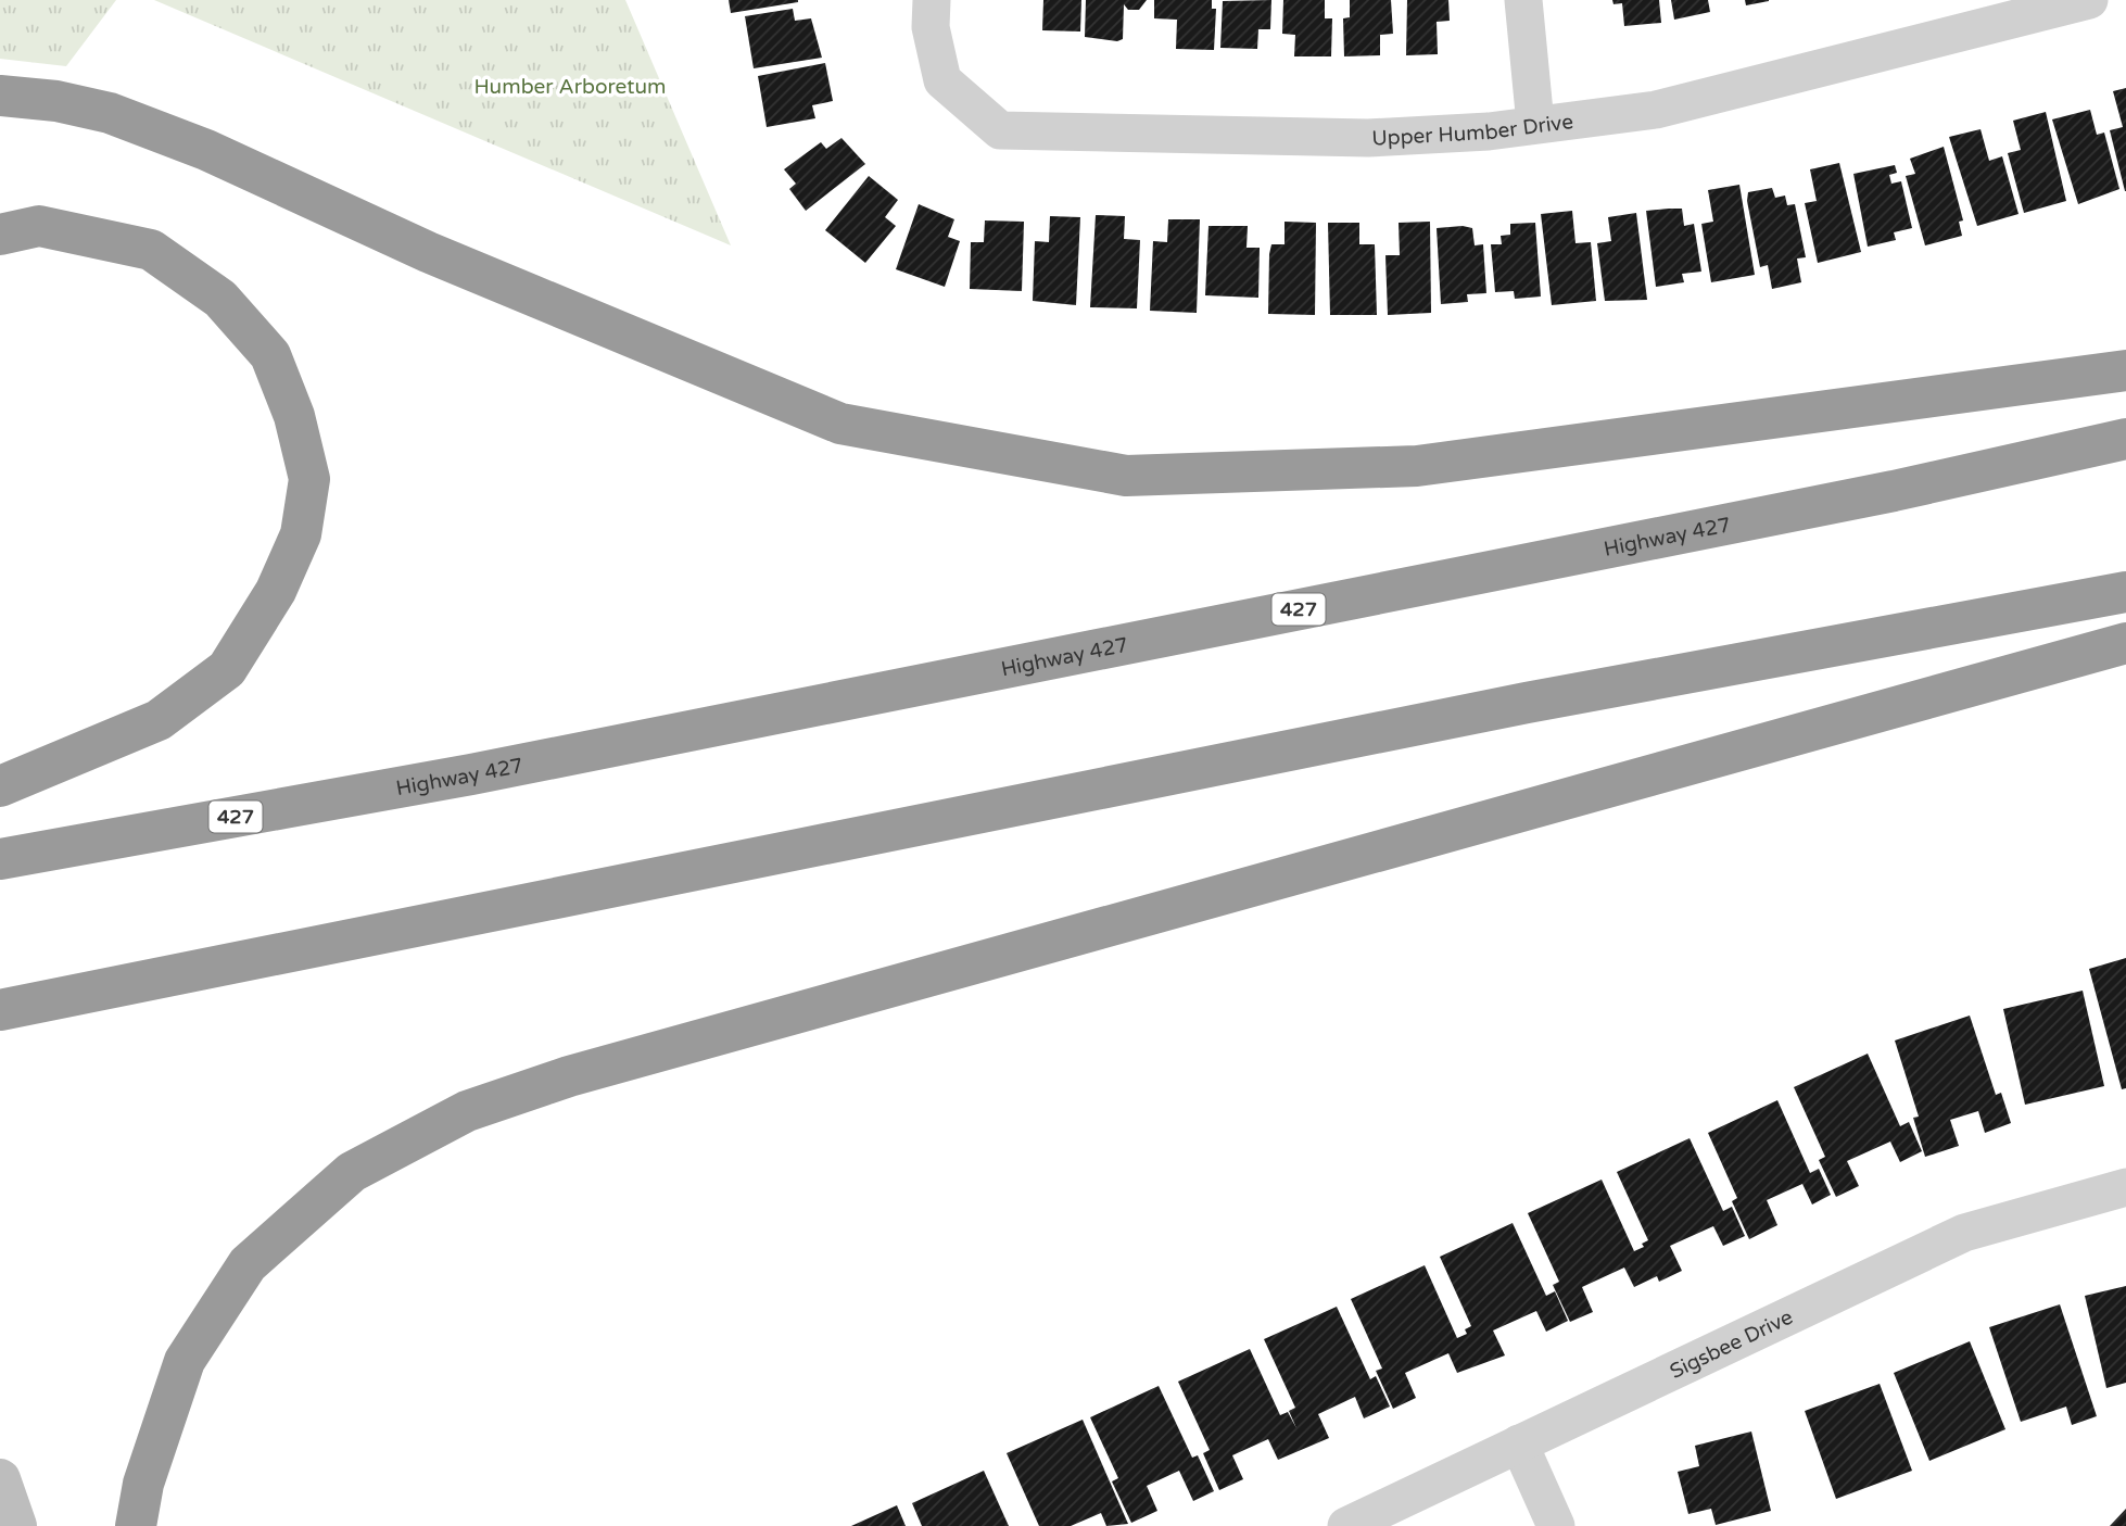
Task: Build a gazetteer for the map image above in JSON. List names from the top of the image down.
{
  "streets": {
    "highway": ["Highway 427", "427"],
    "street": ["Upper Humber Drive", "Sigsbee Drive"]
  },
  "parks": ["Humber Arboretum"]
}
